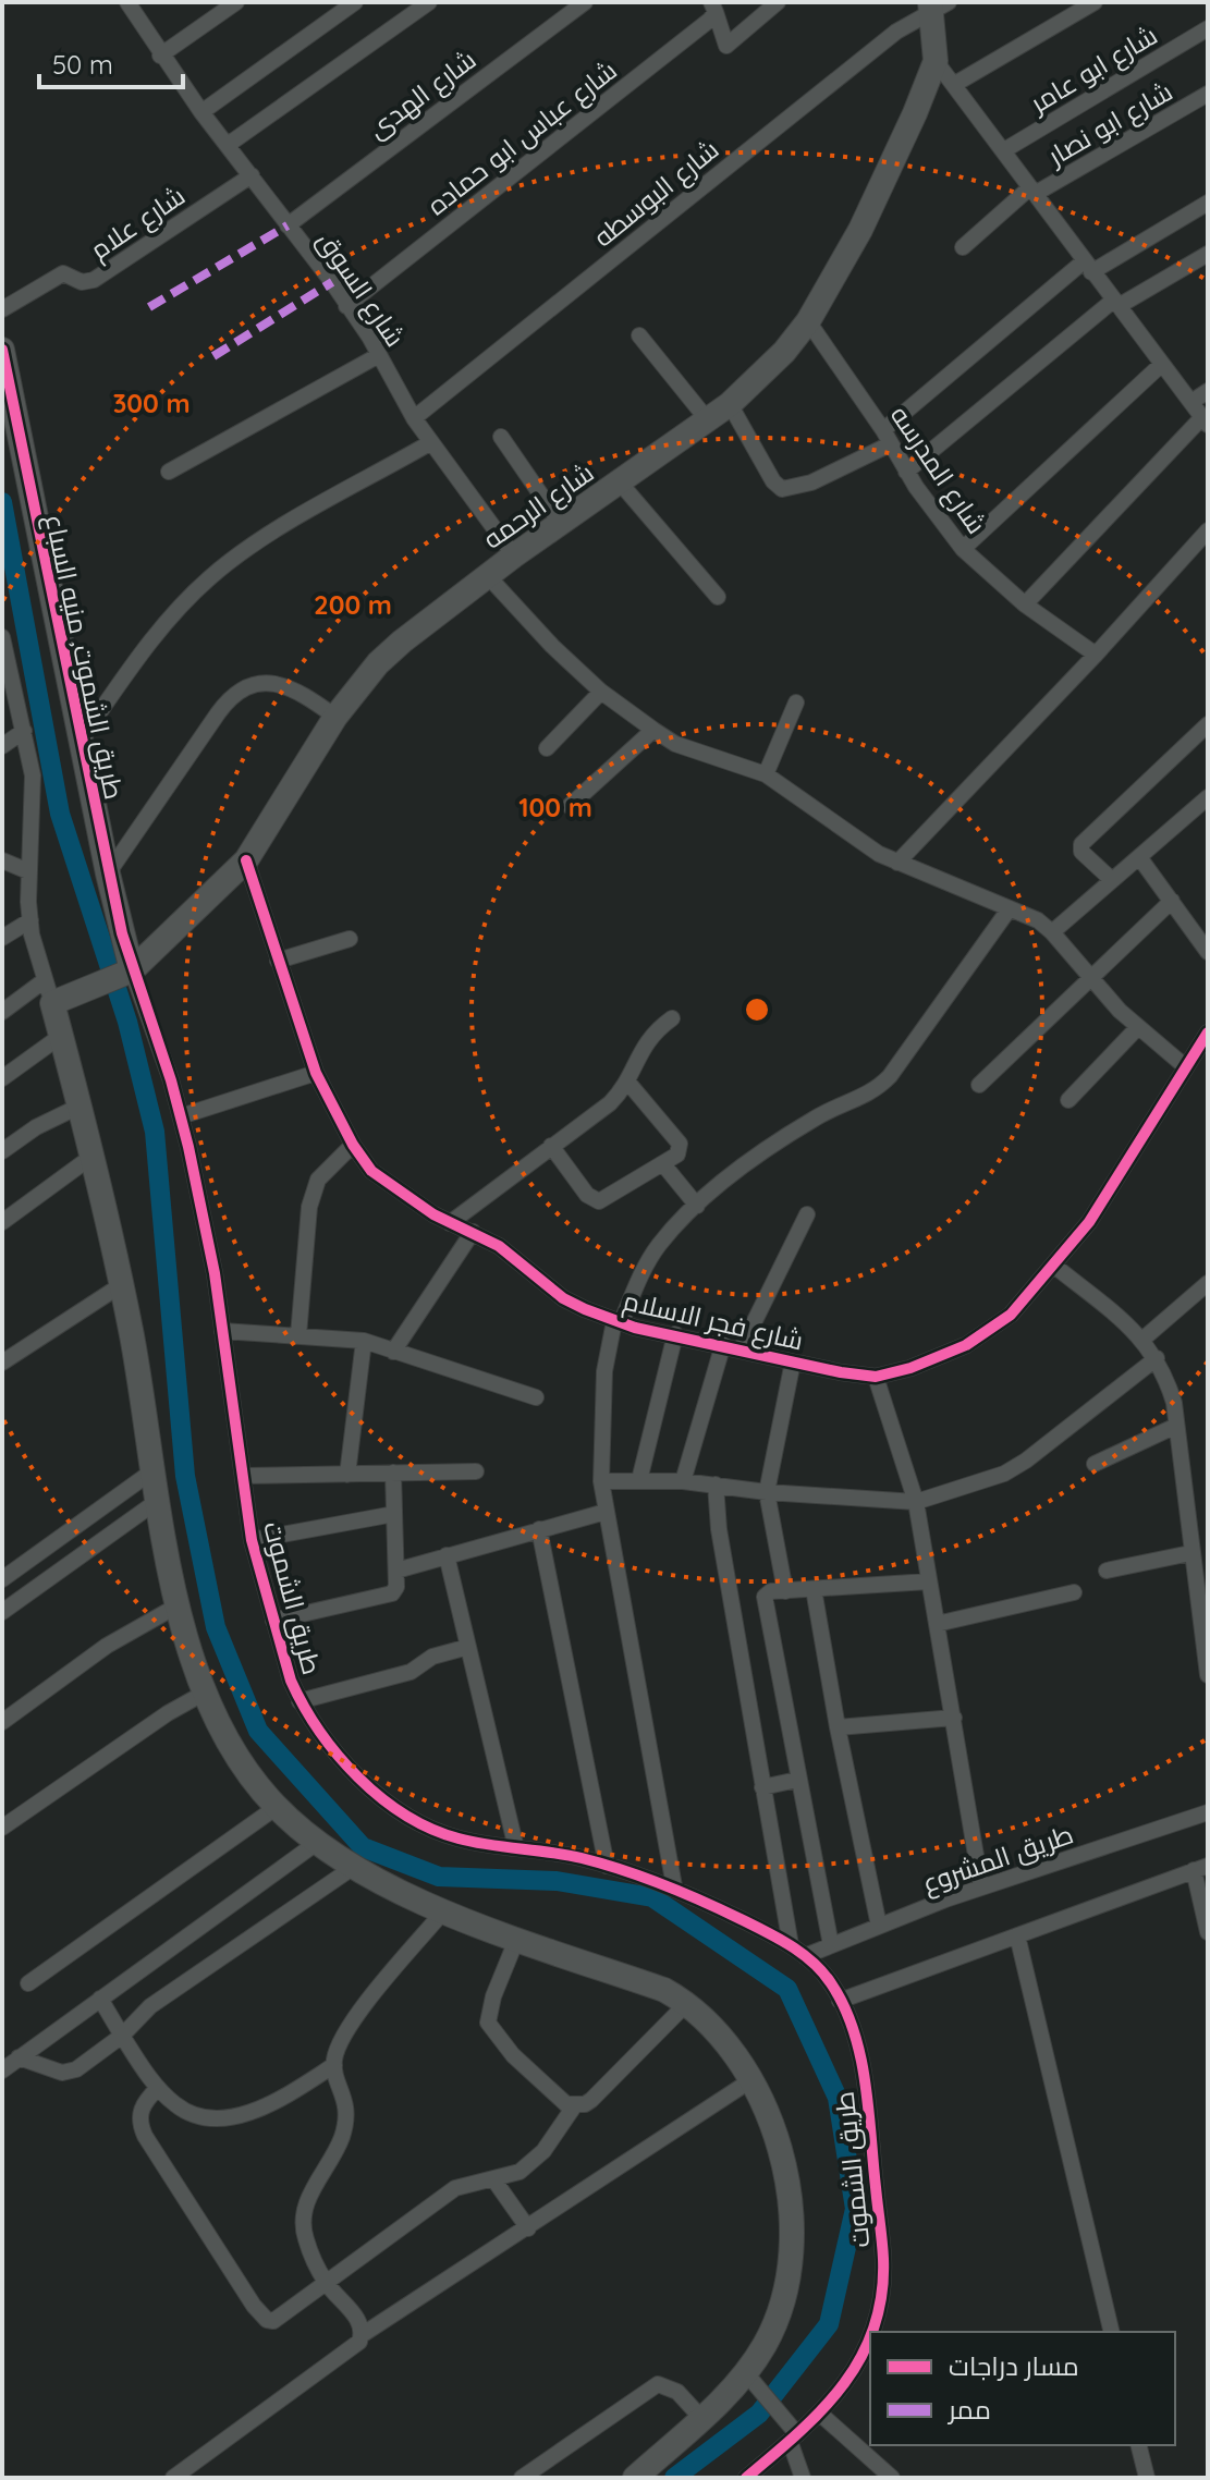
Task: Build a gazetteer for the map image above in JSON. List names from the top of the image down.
{
  "streets": {
    "street": [
      "شارع ابو عامر",
      "شارع الهدى",
      "شارع ابو نصار",
      "شارع عباس ابو حماده",
      "شارع البوسطه",
      "شارع علام",
      "شارع السوق",
      "شارع المدرسه",
      "شارع الرحمه",
      "طريق الشموت, منيه السباع",
      "شارع فجر الاسلام",
      "طريق الشموت",
      "طريق المشروع"
    ]
  },
  "crossings": [
    ["شارع الهدى", "شارع السوق"],
    ["شارع عباس ابو حماده", "شارع السوق"],
    ["شارع البوسطه", "شارع السوق"],
    ["شارع البوسطه", "شارع الرحمه"],
    ["شارع علام", "شارع السوق"],
    ["شارع السوق", "شارع الرحمه"],
    ["شارع المدرسه", "شارع الرحمه"],
    ["شارع الرحمه", "طريق الشموت, منيه السباع"],
    ["شارع الرحمه", "شارع فجر الاسلام"],
    ["شارع الرحمه", "طريق الشموت"],
    ["طريق الشموت, منيه السباع", "طريق الشموت"],
    ["طريق الشموت", "طريق المشروع"]
  ],
  "legend": ["مسار دراجات", "ممر"],
  "scale_bar": "50 m",
  "rings": ["300 m", "200 m", "100 m"]
}
